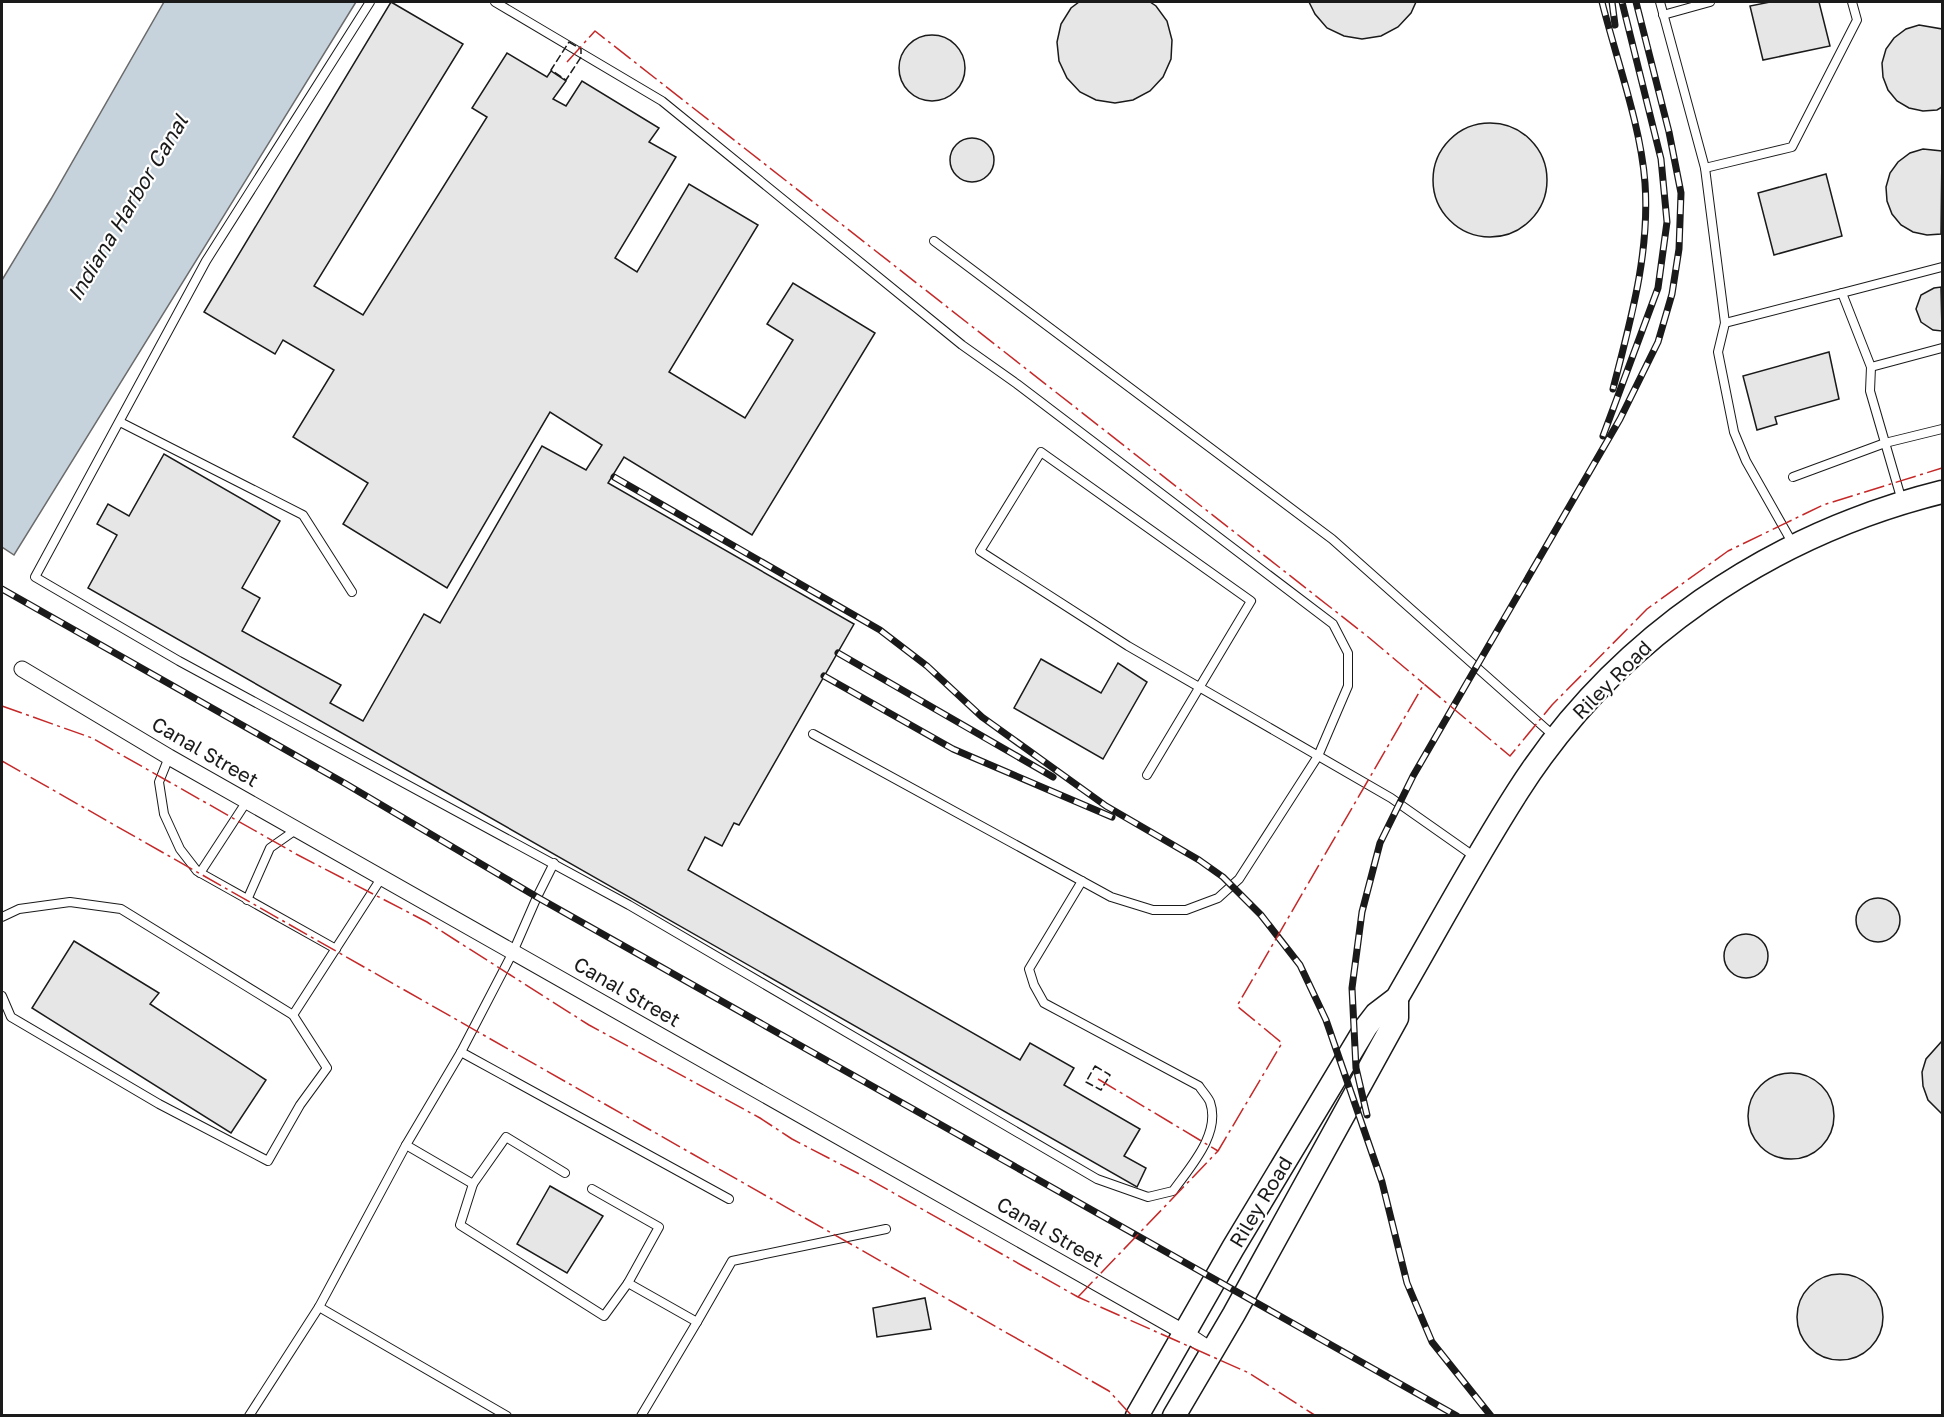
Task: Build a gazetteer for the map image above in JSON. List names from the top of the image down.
{
  "streets": {
    "main road": ["Riley Road"],
    "street": ["Canal Street"]
  },
  "crossings": [
    ["Riley Road", "Canal Street"]
  ],
  "water": ["Indiana Harbor Canal"]
}
